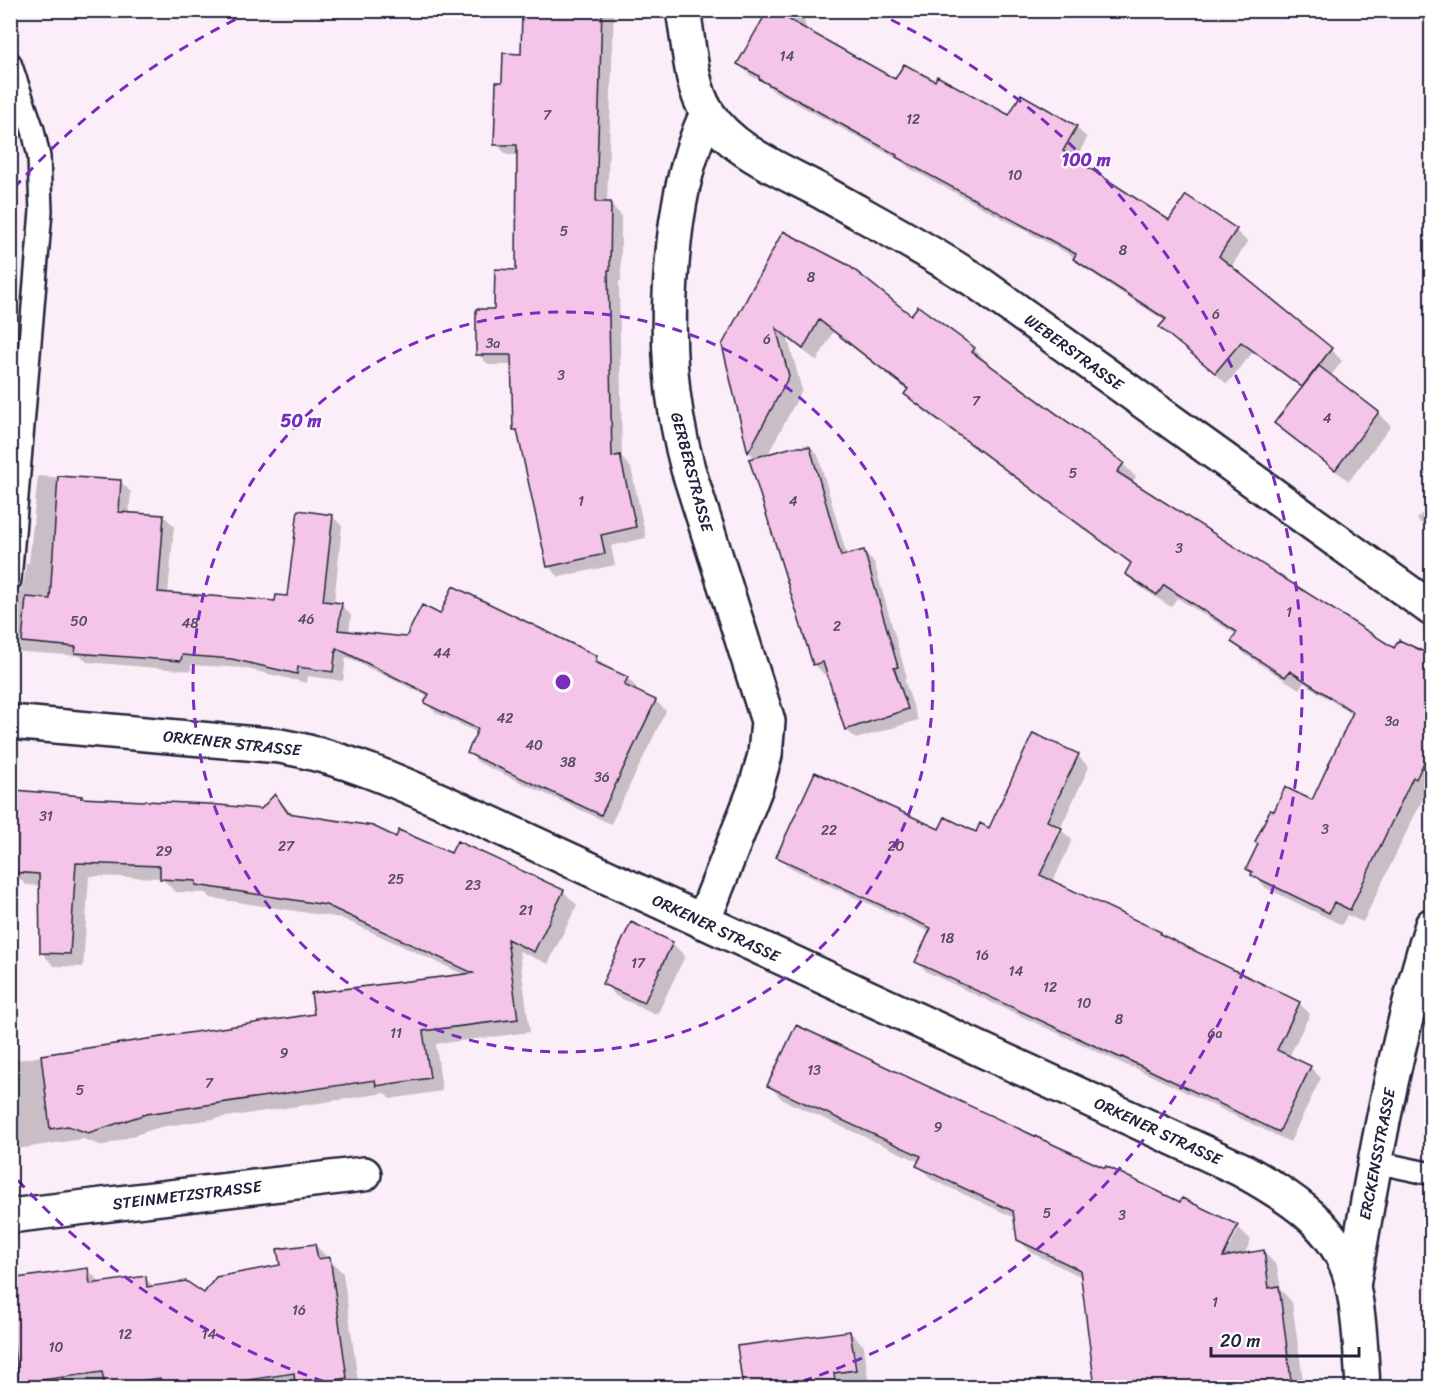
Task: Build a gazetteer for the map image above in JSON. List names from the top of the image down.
{
  "streets": {
    "street": [
      "WEBERSTRASSE",
      "GERBERSTRASSE",
      "ORKENER STRASSE",
      "ERCKENSSTRASSE",
      "STEINMETZSTRASSE"
    ]
  },
  "crossings": [
    ["WEBERSTRASSE", "GERBERSTRASSE"],
    ["GERBERSTRASSE", "ORKENER STRASSE"],
    ["ORKENER STRASSE", "ERCKENSSTRASSE"]
  ],
  "house_numbers": [
    "14",
    "7",
    "12",
    "10",
    "5",
    "8",
    "8",
    "6",
    "6",
    "3a",
    "3",
    "7",
    "4",
    "5",
    "1",
    "4",
    "3",
    "1",
    "46",
    "50",
    "48",
    "2",
    "44",
    "42",
    "3a",
    "40",
    "38",
    "36",
    "31",
    "3",
    "22",
    "27",
    "20",
    "29",
    "25",
    "23",
    "21",
    "18",
    "16",
    "17",
    "14",
    "12",
    "10",
    "8",
    "11",
    "6a",
    "9",
    "13",
    "7",
    "5",
    "9",
    "5",
    "3",
    "1",
    "16",
    "12",
    "14",
    "10"
  ],
  "scale_bar": "20 m",
  "rings": ["100 m", "50 m"]
}
